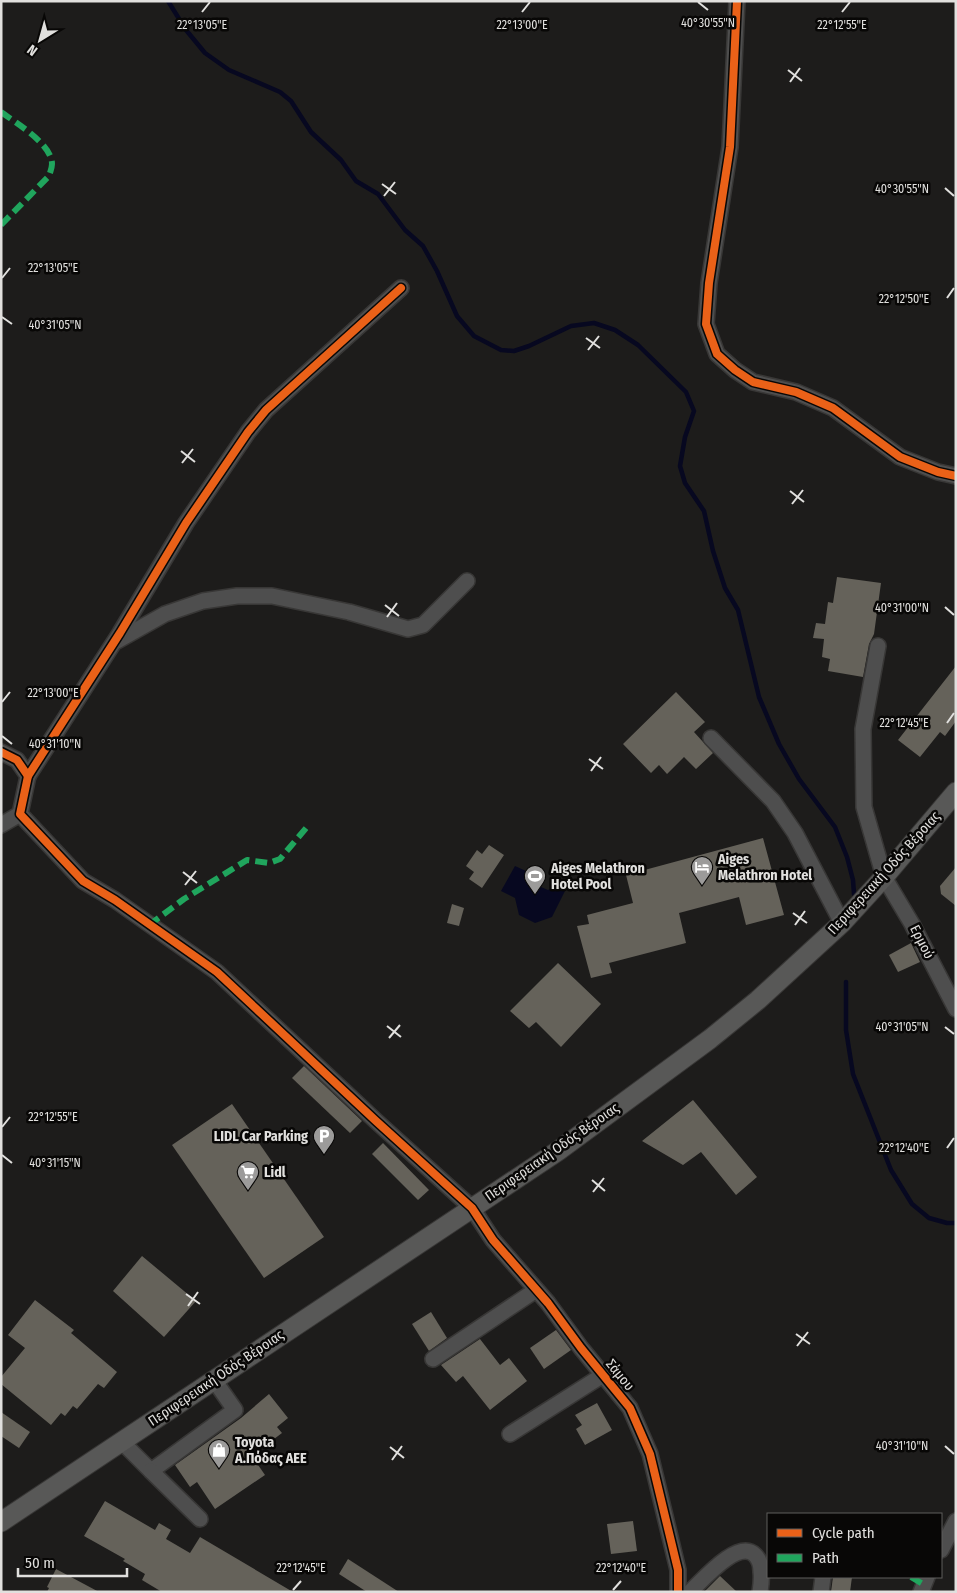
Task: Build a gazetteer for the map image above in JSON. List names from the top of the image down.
{
  "streets": {
    "main road": ["Περιφερειακή Οδός Βέροιας"],
    "street": ["Ερμού", "Σάμου"]
  },
  "crossings": [
    ["Περιφερειακή Οδός Βέροιας", "Ερμού"],
    ["Περιφερειακή Οδός Βέροιας", "Σάμου"]
  ],
  "places": {
    "hotel": ["Aiges Melathron Hotel"],
    "sports": ["Aiges Melathron Hotel Pool"],
    "parking": ["LIDL Car Parking"],
    "supermarket": ["Lidl"],
    "shop": ["Toyota Α.Πόδας ΑΕΕ"]
  },
  "legend": ["Cycle path", "Path"],
  "scale_bar": "50 m",
  "north": "bottom left",
  "coordinates": [
    "40°30'55\"N",
    "22°13'05\"E",
    "22°13'00\"E",
    "22°12'55\"E",
    "22°12'50\"E",
    "40°31'05\"N",
    "40°31'00\"N",
    "22°12'45\"E",
    "40°31'10\"N",
    "22°12'40\"E",
    "40°31'15\"N"
  ]
}
